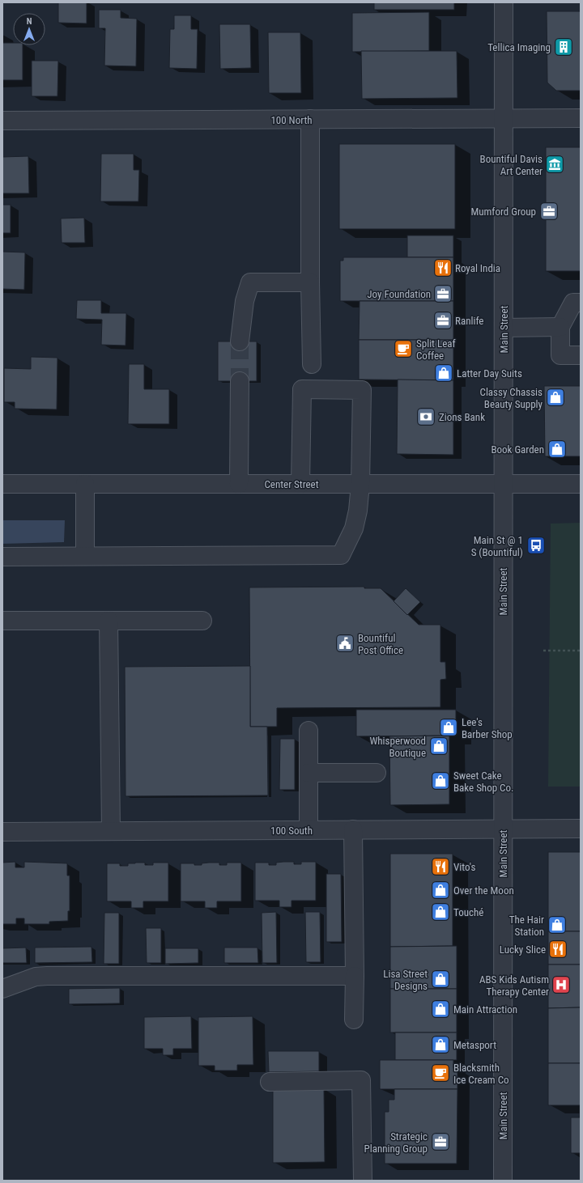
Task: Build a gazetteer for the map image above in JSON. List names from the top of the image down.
{
  "streets": {
    "street": [
      "100 North",
      "Main Street",
      "Center Street",
      "100 South"
    ]
  },
  "crossings": [
    ["100 North", "Main Street"],
    ["Main Street", "Center Street"],
    ["Main Street", "100 South"]
  ],
  "places": {
    "building": ["Tellica Imaging"],
    "museum": ["Bountiful Davis Art Center"],
    "office": [
      "Mumford Group",
      "Joy Foundation",
      "Ranlife",
      "Strategic Planning Group"
    ],
    "restaurant": ["Royal India", "Vito's", "Lucky Slice"],
    "cafe": ["Split Leaf Coffee", "Blacksmith Ice Cream Co"],
    "shop": [
      "Latter Day Suits",
      "Classy Chassis Beauty Supply",
      "Book Garden",
      "Lee's Barber Shop",
      "Whisperwood Boutique",
      "Sweet Cake Bake Shop Co.",
      "Over the Moon",
      "Touché",
      "The Hair Station",
      "Lisa Street Designs",
      "Main Attraction",
      "Metasport"
    ],
    "bank": ["Zions Bank"],
    "bus stop": ["Main St @ 1 S (Bountiful)"],
    "public building": ["Bountiful Post Office"],
    "hospital": ["ABS Kids Autism Therapy Center"]
  },
  "north": "top"
}
